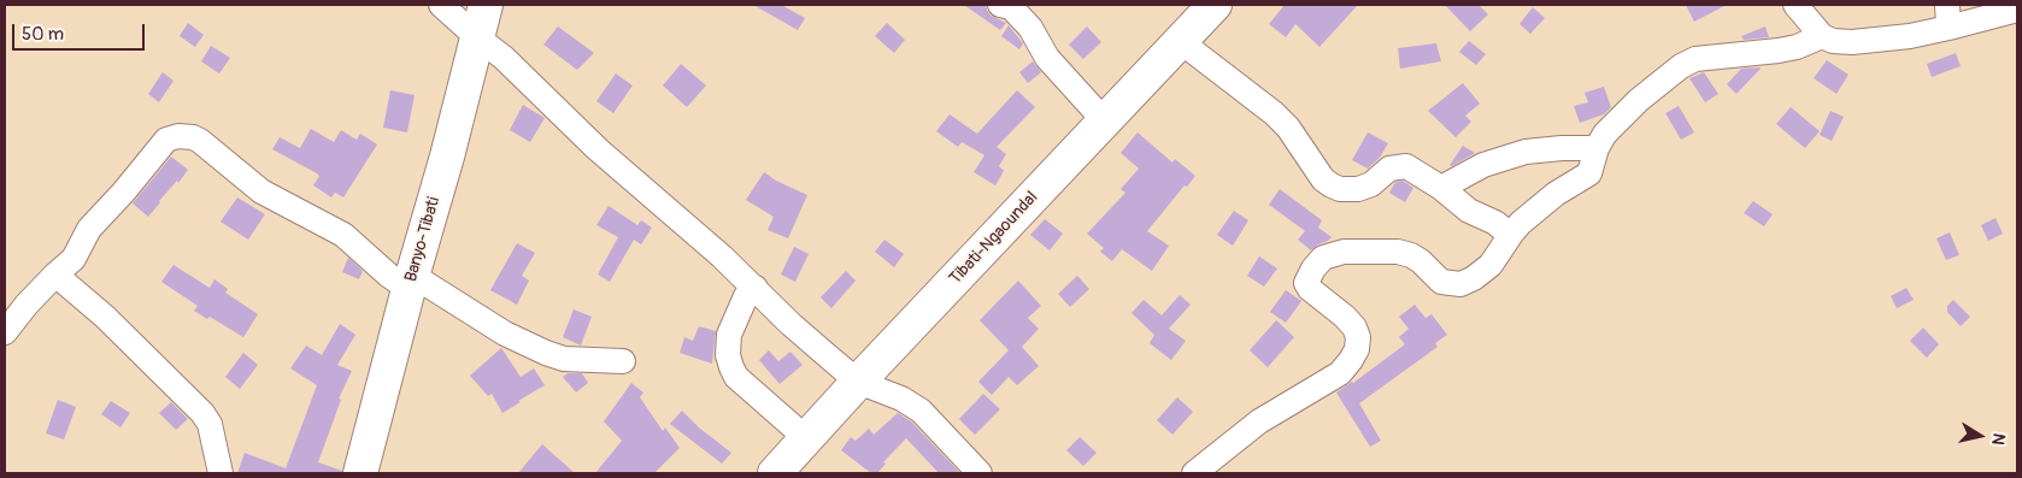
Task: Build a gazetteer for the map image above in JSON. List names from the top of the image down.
{
  "streets": {
    "highway": ["Tibati-Ngaoundal", "Banyo-Tibati"]
  },
  "scale_bar": "50 m",
  "north": "right"
}
